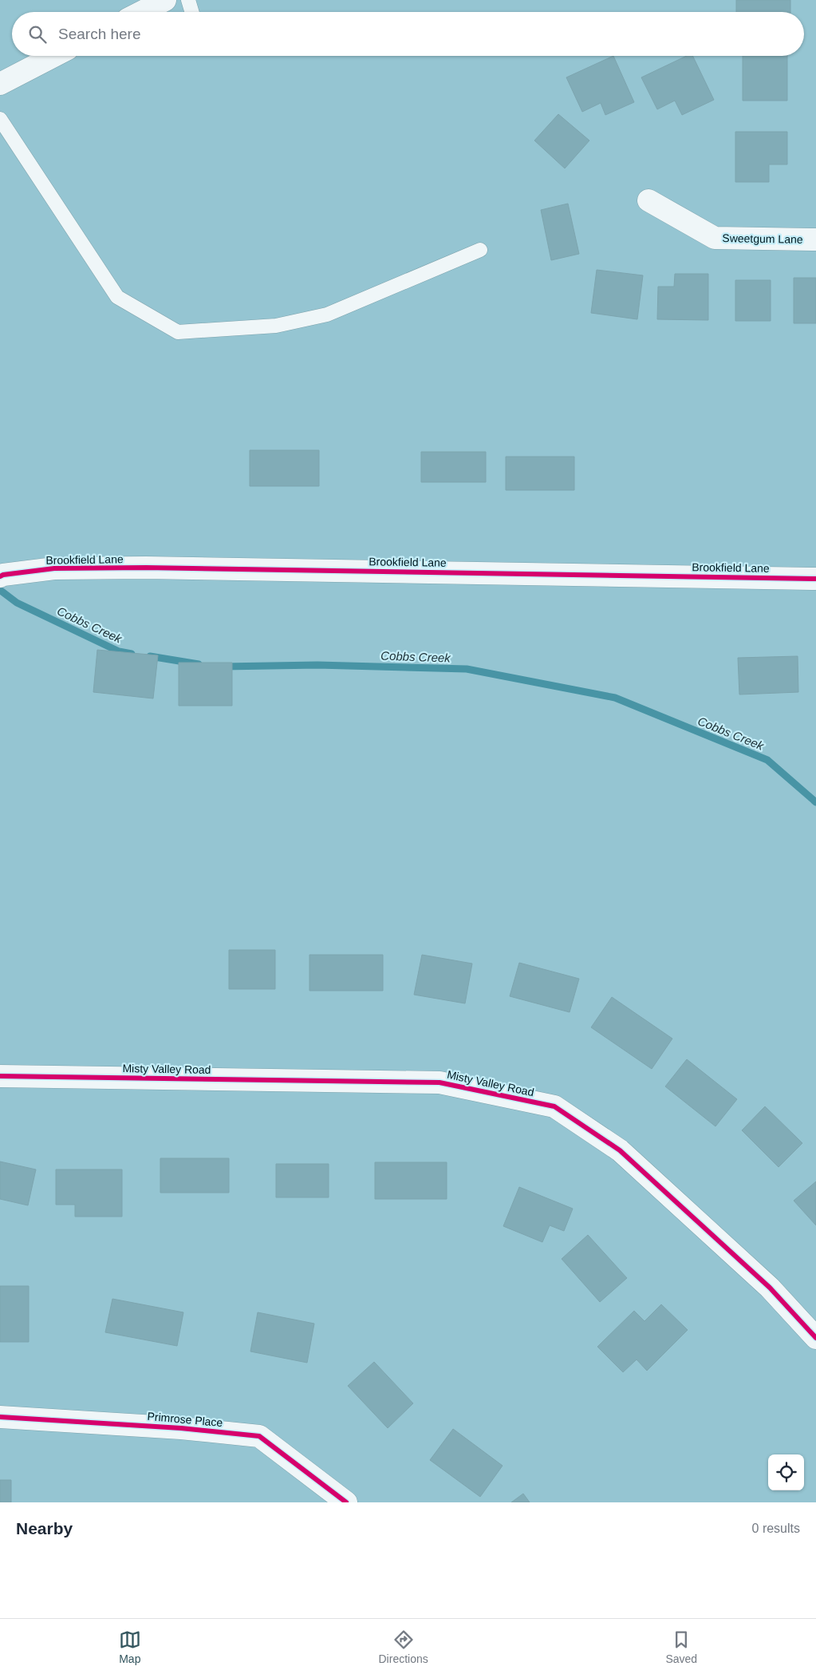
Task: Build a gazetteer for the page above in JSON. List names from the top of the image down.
{
  "streets": {
    "street": [
      "Sweetgum Lane",
      "Brookfield Lane",
      "Misty Valley Road",
      "Primrose Place"
    ]
  },
  "water": ["Cobbs Creek"],
  "page": {
    "search": "Search here",
    "heading": ["Nearby", "0 results"],
    "nav": ["Map", "Directions", "Saved"]
  }
}
